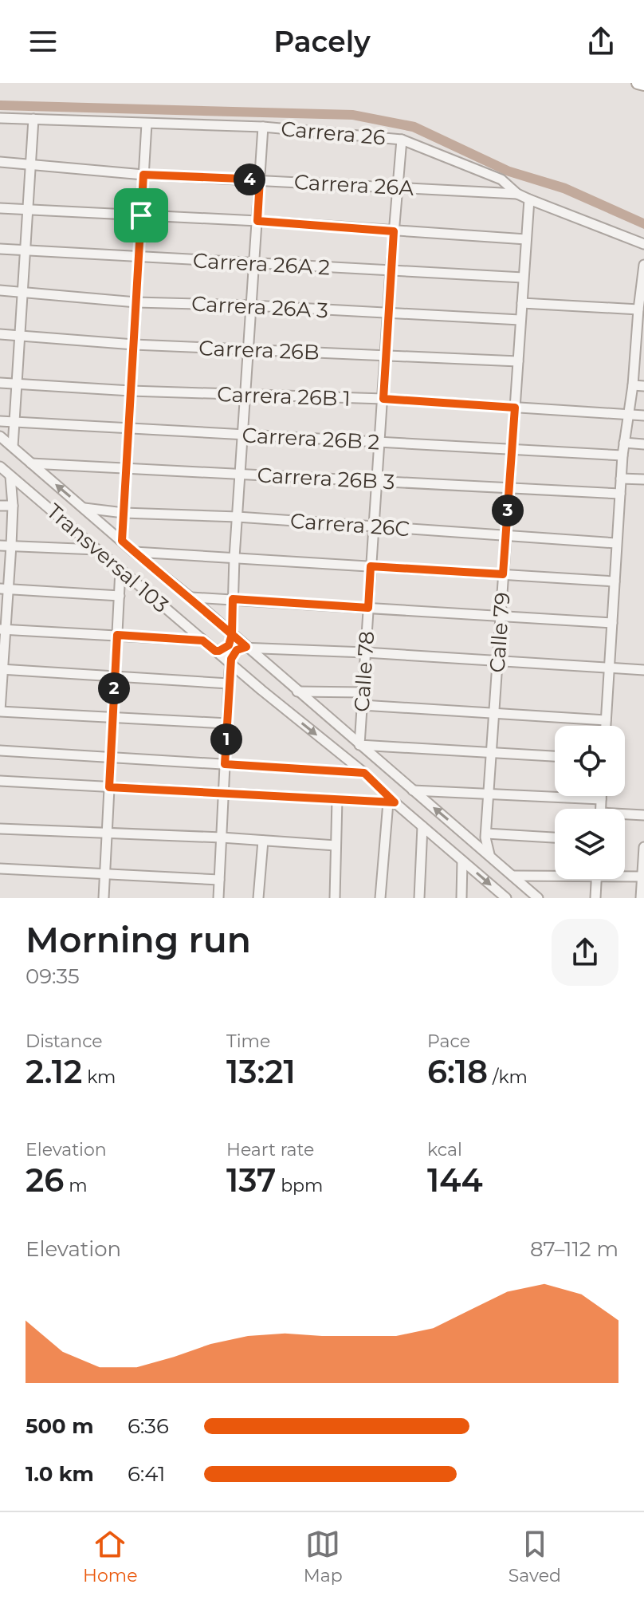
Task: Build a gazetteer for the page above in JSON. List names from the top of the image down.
{
  "streets": {
    "street": [
      "Carrera 26",
      "Carrera 26A",
      "Carrera 26A 2",
      "Carrera 26A 3",
      "Carrera 26B",
      "Carrera 26B 1",
      "Carrera 26B 2",
      "Carrera 26B 3",
      "Carrera 26C",
      "Transversal 103",
      "Calle 79",
      "Calle 78"
    ]
  },
  "crossings": [
    ["Carrera 26", "Carrera 26A"],
    ["Carrera 26", "Calle 79"],
    ["Carrera 26", "Calle 78"],
    ["Carrera 26A", "Calle 78"],
    ["Carrera 26A 2", "Calle 79"],
    ["Carrera 26A 2", "Calle 78"],
    ["Carrera 26A 3", "Calle 79"],
    ["Carrera 26A 3", "Calle 78"],
    ["Carrera 26B", "Calle 79"],
    ["Carrera 26B", "Calle 78"],
    ["Carrera 26B 1", "Calle 79"],
    ["Carrera 26B 1", "Calle 78"],
    ["Carrera 26B 2", "Calle 79"],
    ["Carrera 26B 2", "Calle 78"],
    ["Carrera 26B 3", "Transversal 103"],
    ["Carrera 26B 3", "Calle 79"],
    ["Carrera 26B 3", "Calle 78"],
    ["Carrera 26C", "Transversal 103"],
    ["Carrera 26C", "Calle 79"],
    ["Carrera 26C", "Calle 78"],
    ["Transversal 103", "Calle 79"],
    ["Transversal 103", "Calle 78"]
  ],
  "page": {
    "header": "Pacely",
    "pins": [
      "4",
      "3",
      "2",
      "1"
    ],
    "heading": ["Morning run", "09:35"],
    "stats": [
      ["Distance", "2.12 km"],
      ["Time", "13:21"],
      ["Pace", "6:18 /km"],
      ["Elevation", "26 m"],
      ["Heart rate", "137 bpm"],
      ["kcal", "144"]
    ],
    "chart": ["Elevation", "87–112 m"],
    "list": [
      {
        "name": "500 m",
        "note": "6:36"
      },
      {
        "name": "1.0 km",
        "note": "6:41"
      }
    ],
    "tabs": ["Home", "Map", "Saved"]
  }
}
